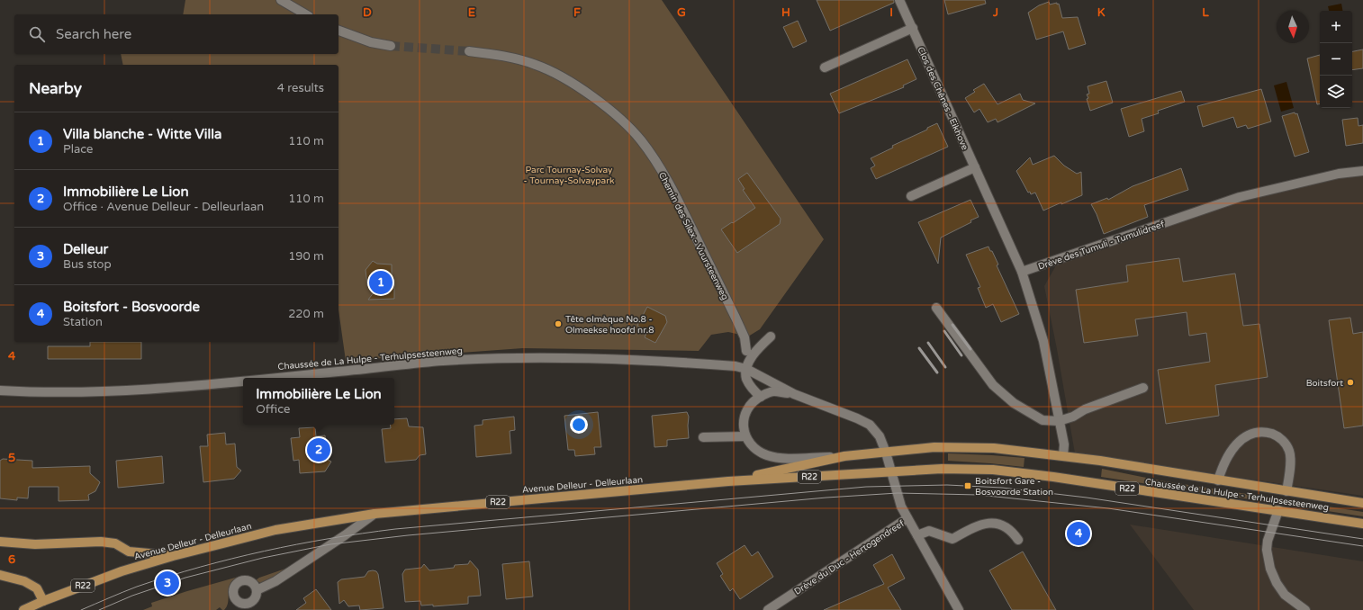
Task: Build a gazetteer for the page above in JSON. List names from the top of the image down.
{
  "streets": {
    "main road": ["Chaussée de La Hulpe - Terhulpsesteenweg", "R22", "Avenue Delleur - Delleurlaan"],
    "street": [
      "Clos des Chênes - Eikhove",
      "Chemin des Silex - Vuursteenweg",
      "Drève des Tumuli - Tumulidreef",
      "Drève du Duc - Hertogendreef"
    ]
  },
  "crossings": [
    ["Clos des Chênes - Eikhove", "Drève des Tumuli - Tumulidreef"],
    ["Chaussée de La Hulpe - Terhulpsesteenweg", "Avenue Delleur - Delleurlaan"],
    ["Chaussée de La Hulpe - Terhulpsesteenweg", "Drève du Duc - Hertogendreef"]
  ],
  "parks": ["Parc Tournay-Solvay - Tournay-Solvaypark"],
  "places": {
    "other": ["Tête olmèque No.8 - Olmeekse hoofd nr.8", "Boitsfort"],
    "transit": ["Boitsfort Gare - Bosvoorde Station"]
  },
  "north": "bottom",
  "page": {
    "map_buttons": ["+", "−"],
    "search": "Search here",
    "heading": ["Nearby", "4 results"],
    "list": [
      {
        "mark": "1",
        "name": "Villa blanche - Witte Villa",
        "note": "Place",
        "value": "110 m"
      },
      {
        "mark": "2",
        "name": "Immobilière Le Lion",
        "note": "Office · Avenue Delleur - Delleurlaan",
        "value": "110 m"
      },
      {
        "mark": "3",
        "name": "Delleur",
        "note": "Bus stop",
        "value": "190 m"
      },
      {
        "mark": "4",
        "name": "Boitsfort - Bosvoorde",
        "note": "Station",
        "value": "220 m"
      }
    ],
    "pins": [
      "1",
      "2",
      "4",
      "3"
    ],
    "popup": ["Immobilière Le Lion", "Office"]
  },
  "grid": {
    "columns": [
      "D",
      "E",
      "F",
      "G",
      "H",
      "I",
      "J",
      "K",
      "L"
    ],
    "rows": ["4", "5", "6"]
  }
}
